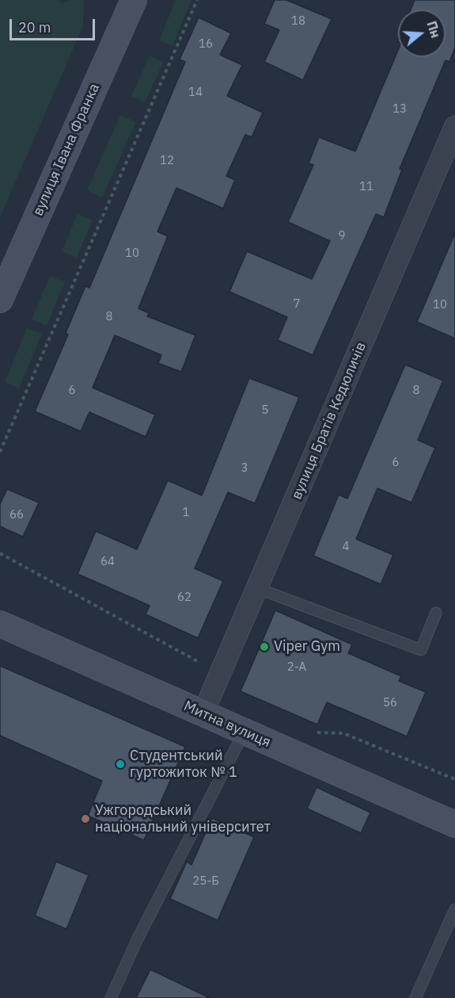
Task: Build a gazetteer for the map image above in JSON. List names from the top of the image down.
{
  "streets": {
    "street": ["вулиця Івана Франка", "вулиця Братів Кедюличів", "Митна вулиця"]
  },
  "crossings": [
    ["вулиця Братів Кедюличів", "Митна вулиця"]
  ],
  "places": ["Viper Gym", "Студентський гуртожиток № 1", "Ужгородський національний університет"],
  "house_numbers": [
    "18",
    "16",
    "14",
    "13",
    "12",
    "11",
    "9",
    "10",
    "7",
    "10",
    "8",
    "6",
    "8",
    "5",
    "6",
    "3",
    "1",
    "66",
    "4",
    "64",
    "62",
    "2-А",
    "56",
    "25-Б"
  ],
  "scale_bar": "20 m",
  "north": "right"
}
